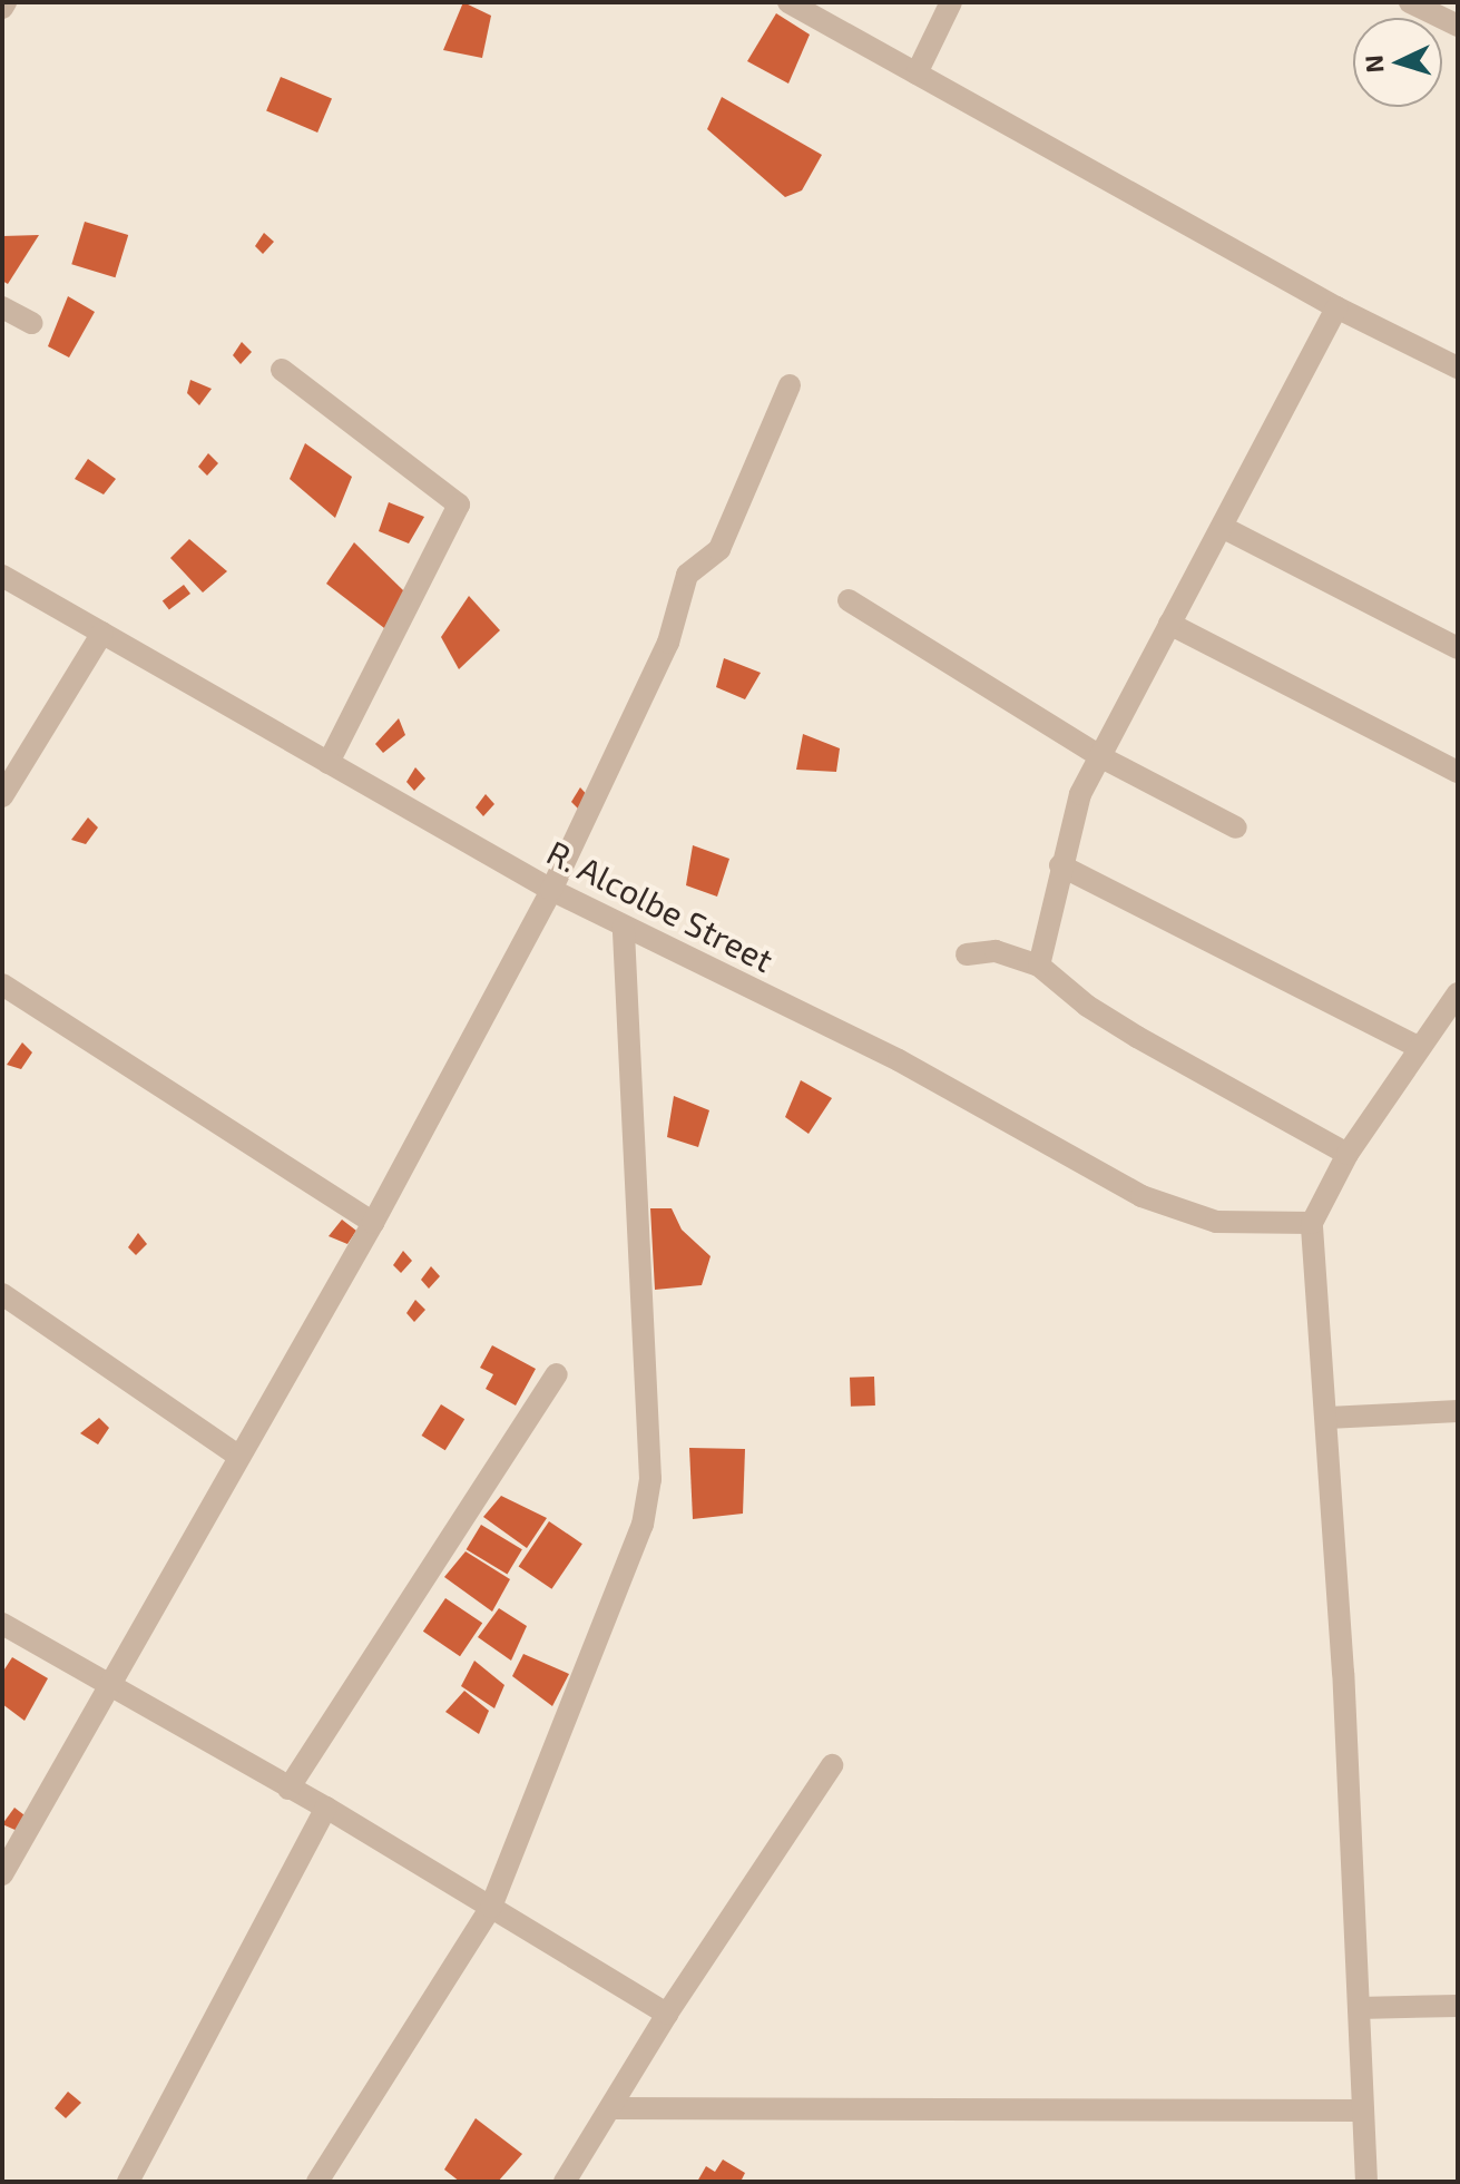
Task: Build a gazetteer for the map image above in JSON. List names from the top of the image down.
{
  "streets": {
    "street": ["R. Alcolbe Street"]
  },
  "north": "left"
}
